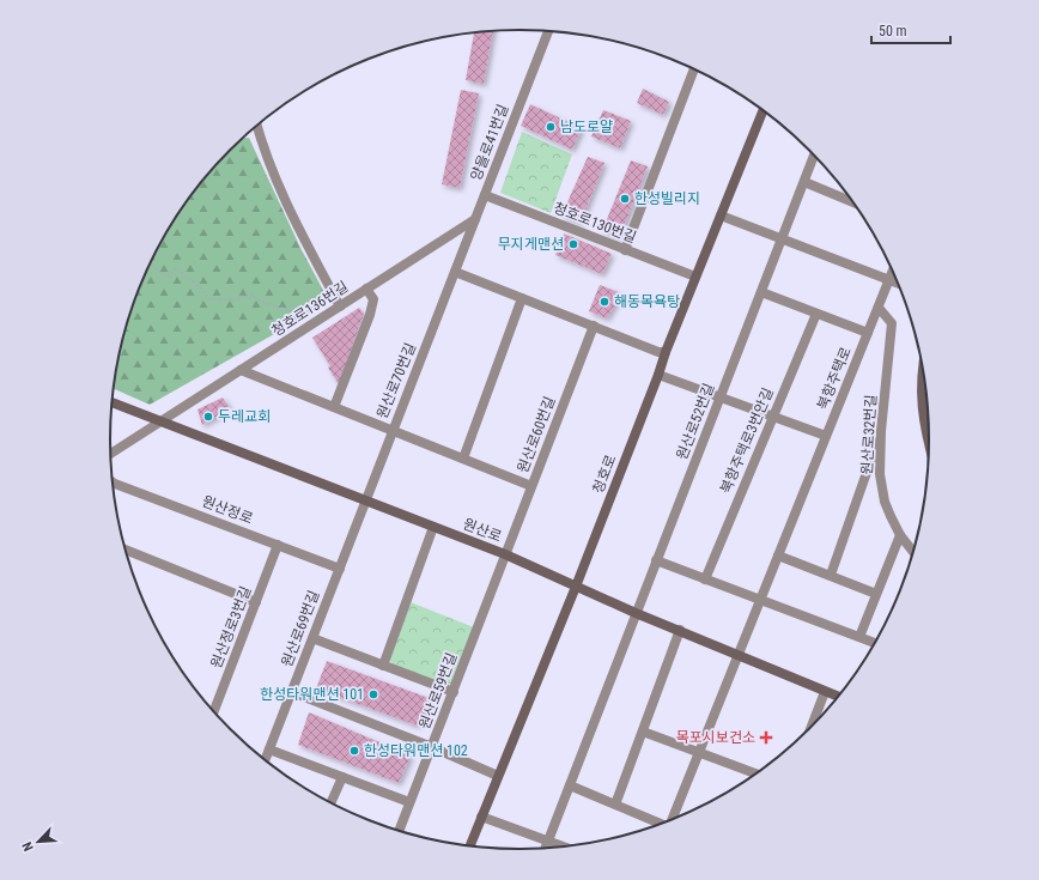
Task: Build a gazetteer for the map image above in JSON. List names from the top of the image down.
{
  "streets": {
    "street": [
      "양을로41번길",
      "청호로130번길",
      "청호로136번길",
      "북항주택로",
      "원산로70번길",
      "원산로52번길",
      "원산로60번길",
      "원산로32번길",
      "북항주택로3번안길",
      "청호로",
      "원산정로",
      "원산로",
      "원산정로3번길",
      "원산로69번길",
      "원산로59번길"
    ]
  },
  "crossings": [
    ["양을로41번길", "청호로130번길"],
    ["양을로41번길", "청호로136번길"],
    ["양을로41번길", "원산로70번길"],
    ["청호로130번길", "청호로"],
    ["청호로136번길", "원산로"],
    ["북항주택로", "원산로32번길"],
    ["북항주택로", "원산로"],
    ["원산로70번길", "원산로"],
    ["원산로70번길", "원산로69번길"],
    ["원산로52번길", "원산로"],
    ["원산로60번길", "원산로"],
    ["원산로60번길", "원산로59번길"],
    ["청호로", "원산로"],
    ["원산정로", "원산정로3번길"],
    ["원산정로", "원산로69번길"],
    ["원산로", "원산로69번길"],
    ["원산로", "원산로59번길"]
  ],
  "places": {
    "other": [
      "남도로얄",
      "한성빌리지",
      "무지게맨션",
      "해동목욕탕",
      "두레교회",
      "한성타워맨션 101",
      "한성타워맨션 102"
    ],
    "health": ["목포시보건소"]
  },
  "scale_bar": "50 m",
  "north": "bottom left"
}
